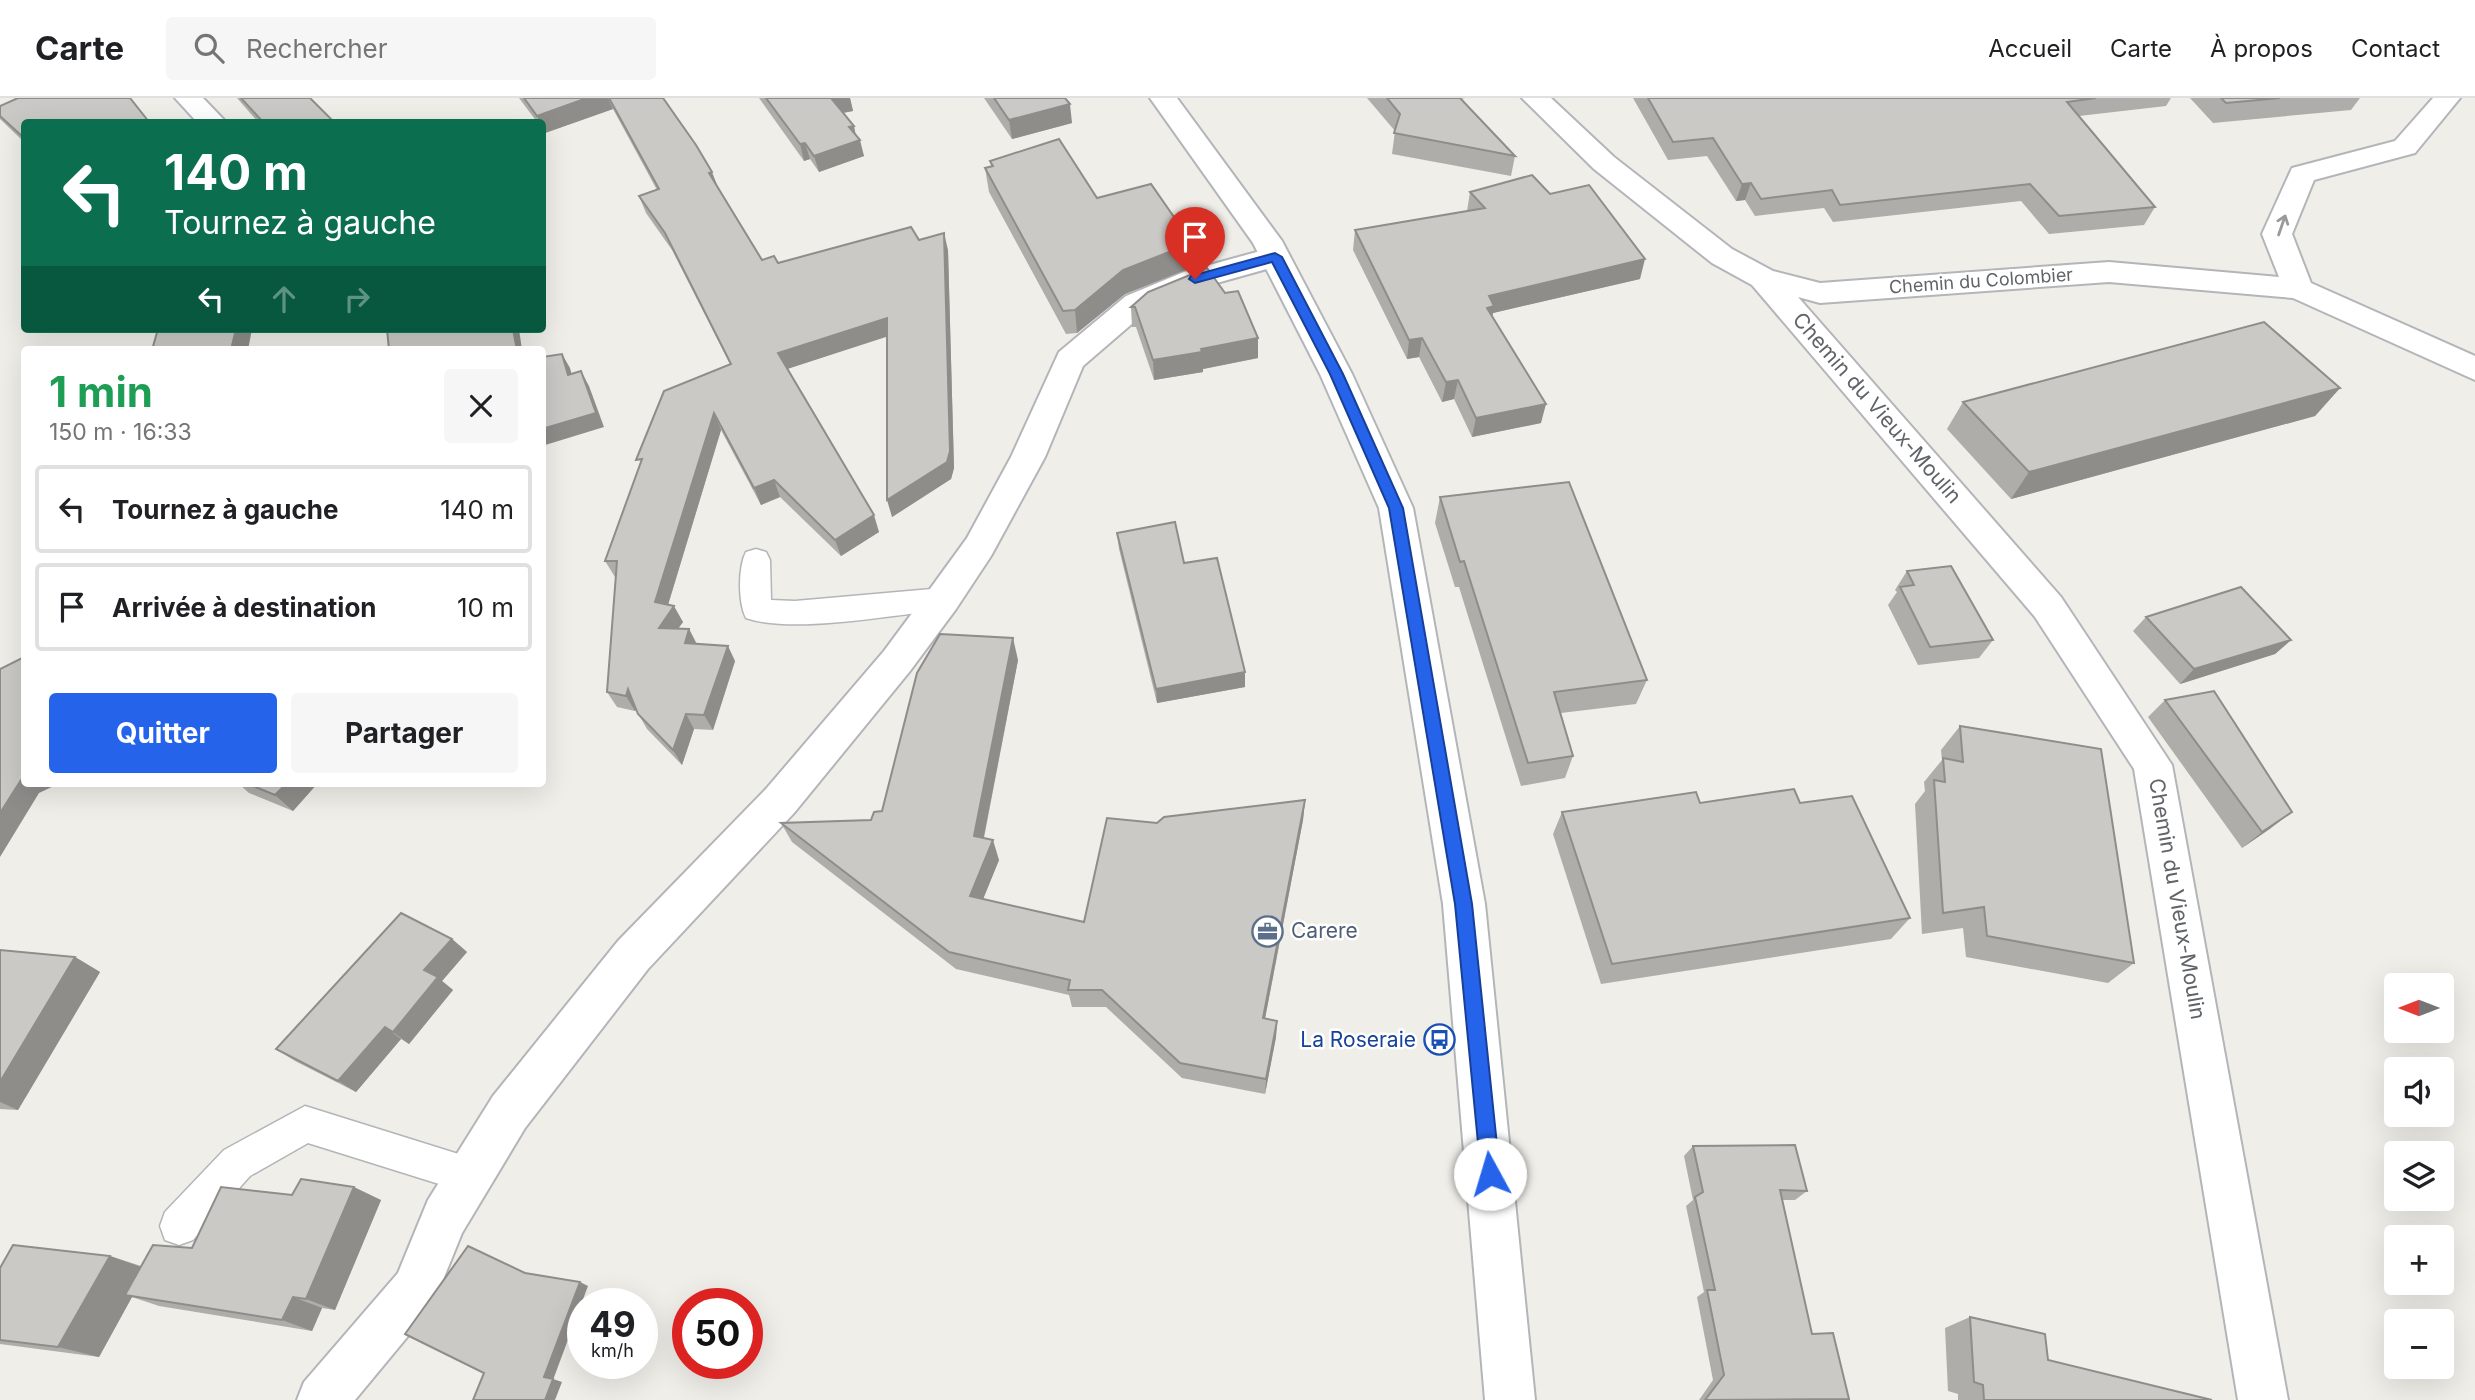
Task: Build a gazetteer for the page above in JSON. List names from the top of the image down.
{
  "streets": {
    "street": ["Chemin du Colombier", "Chemin du Vieux-Moulin"]
  },
  "crossings": [
    ["Chemin du Colombier", "Chemin du Vieux-Moulin"]
  ],
  "places": {
    "office": ["Carere"],
    "bus stop": ["La Roseraie"]
  },
  "north": "left",
  "page": {
    "header": "Carte",
    "search": "Rechercher",
    "nav": [
      "Accueil",
      "Carte",
      "À propos",
      "Contact"
    ],
    "turn": ["140 m", "Tournez à gauche"],
    "heading": ["1 min", "150 m · 16:33"],
    "list": [
      {
        "name": "Tournez à gauche",
        "value": "140 m"
      },
      {
        "name": "Arrivée à destination",
        "value": "10 m"
      }
    ],
    "buttons": ["Quitter", "Partager"],
    "map_buttons": ["+", "−"],
    "speed": "49 km/h",
    "limit": "50"
  }
}
